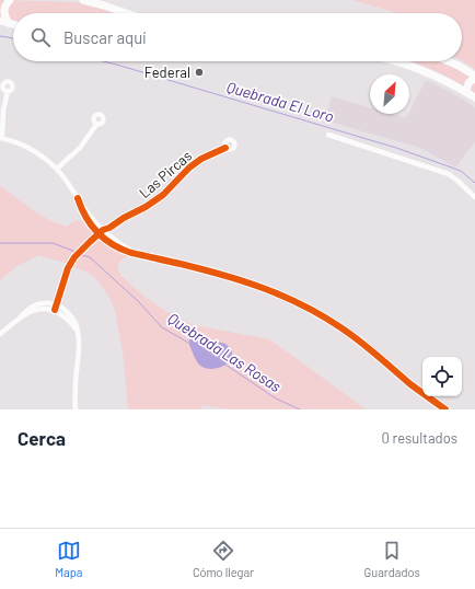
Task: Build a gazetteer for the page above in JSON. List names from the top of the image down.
{
  "streets": {
    "street": ["Las Pircas"]
  },
  "water": ["Quebrada El Loro", "Quebrada Las Rosas"],
  "places": ["Federal"],
  "north": "top right",
  "page": {
    "search": "Buscar aquí",
    "heading": ["Cerca", "0 resultados"],
    "nav": ["Mapa", "Cómo llegar", "Guardados"]
  }
}
